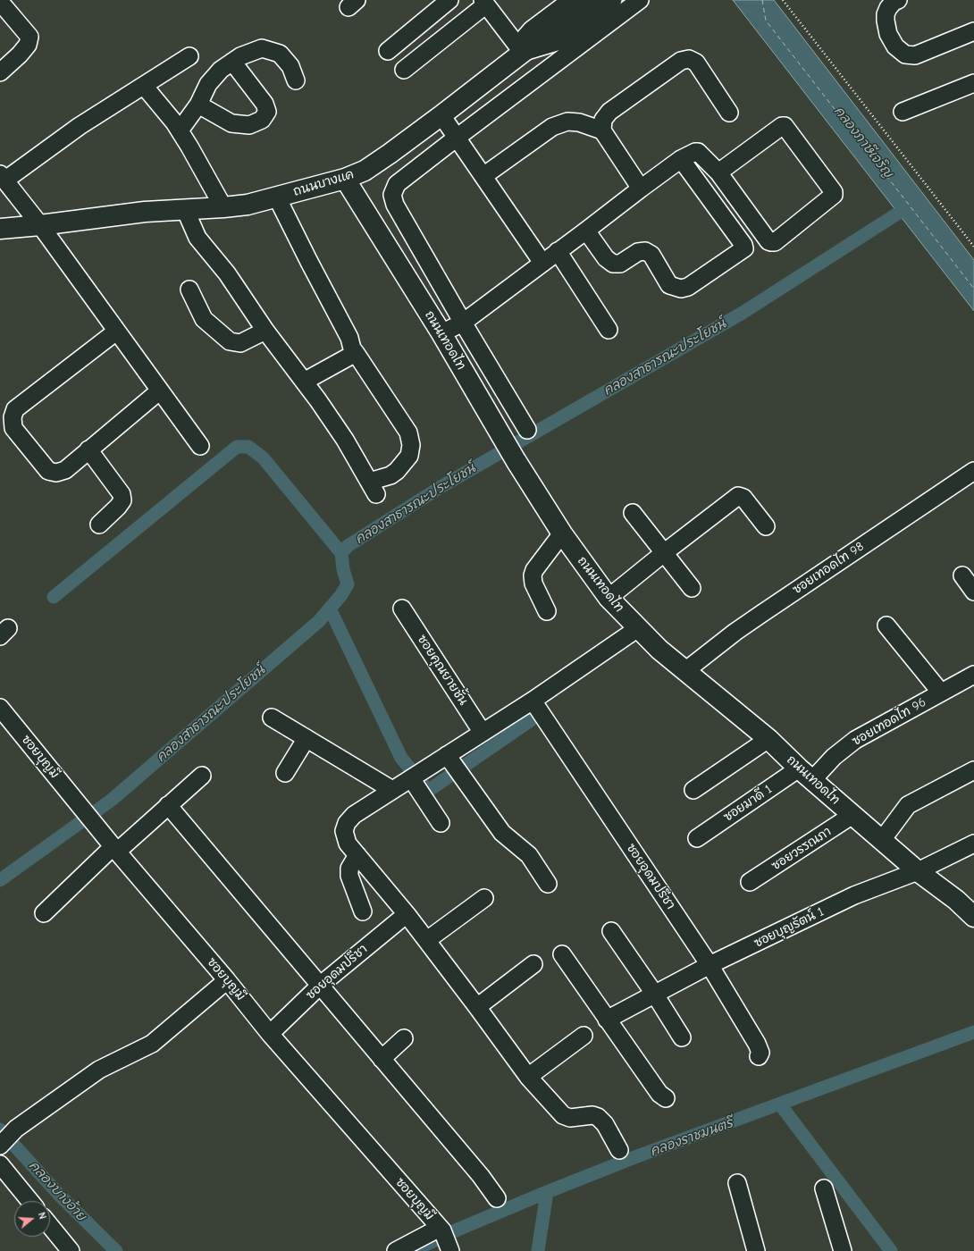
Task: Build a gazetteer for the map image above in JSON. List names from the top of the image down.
{
  "streets": {
    "main road": ["ถนนบางแค", "ถนนเทอดไท"],
    "street": [
      "ซอยเทอดไท 98",
      "ซอยคุณยายชั้น",
      "ซอยเทอดไท 96",
      "ซอยบุญมี",
      "ซอยมาดี 1",
      "ซอยวรรณภา",
      "ซอยอุดมปรีชา",
      "ซอยบุญรัตน์ 1"
    ]
  },
  "crossings": [
    ["ถนนบางแค", "ถนนเทอดไท"],
    ["ถนนเทอดไท", "ซอยเทอดไท 98"],
    ["ถนนเทอดไท", "ซอยเทอดไท 96"],
    ["ถนนเทอดไท", "ซอยมาดี 1"],
    ["ถนนเทอดไท", "ซอยวรรณภา"],
    ["ถนนเทอดไท", "ซอยบุญรัตน์ 1"],
    ["ซอยเทอดไท 96", "ซอยมาดี 1"],
    ["ซอยบุญมี", "ซอยอุดมปรีชา"],
    ["ซอยอุดมปรีชา", "ซอยบุญรัตน์ 1"]
  ],
  "water": [
    "คลองภาษีเจริญ",
    "คลองสาธารณะประโยชน์",
    "คลองราชมนตรี",
    "คลองบางอ้าย"
  ],
  "north": "right"
}
